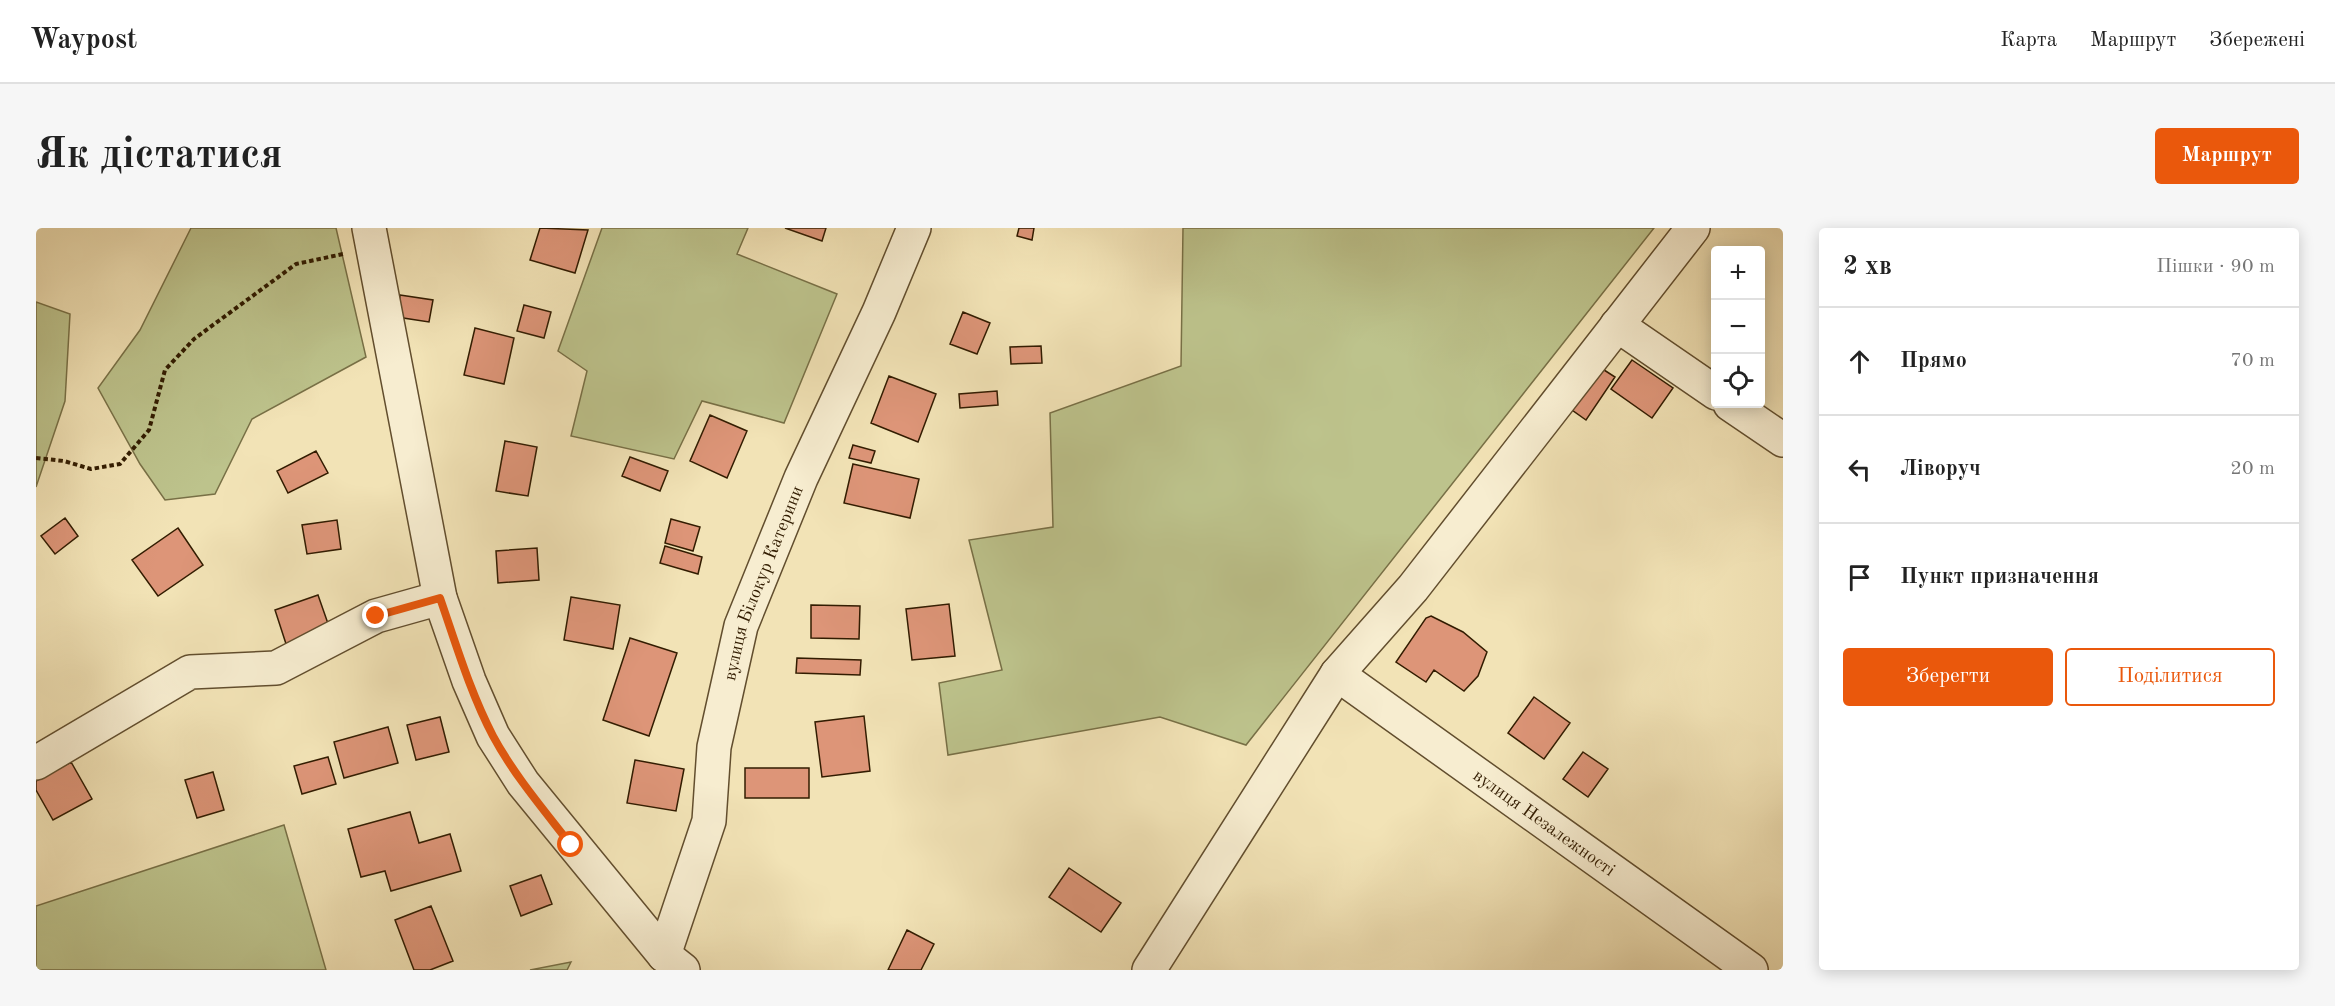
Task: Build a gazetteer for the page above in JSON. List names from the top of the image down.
{
  "streets": {
    "street": ["вулиця Білокур Катерини", "вулиця Незалежності"]
  },
  "page": {
    "header": "Waypost",
    "nav": ["Карта", "Маршрут", "Збережені"],
    "buttons": [
      "Маршрут",
      ["Зберегти", "Поділитися"]
    ],
    "title": "Як дістатися",
    "heading": ["2 хв", "Пішки · 90 m"],
    "map_buttons": ["+", "−"],
    "list": [
      ["Прямо", "70 m"],
      ["Ліворуч", "20 m"],
      "Пункт призначення"
    ]
  }
}
